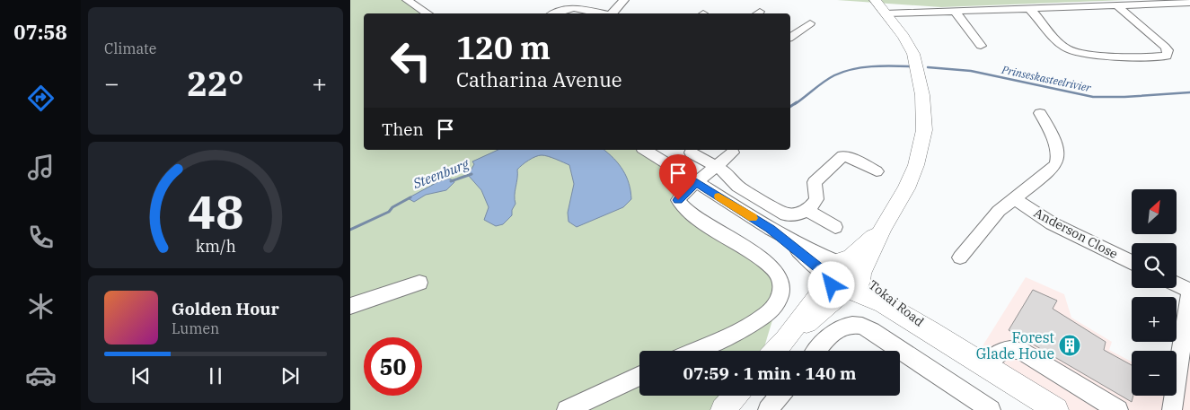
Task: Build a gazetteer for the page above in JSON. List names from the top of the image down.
{
  "streets": {
    "main road": ["Tokai Road"],
    "street": ["Anderson Close"]
  },
  "water": ["Prinseskasteelrivier", "Steenburg"],
  "places": {
    "building": ["Forest Glade Houe"]
  },
  "north": "top right",
  "page": {
    "tabs": "07:58",
    "tile": "Climate",
    "turn": ["120 m", "Catharina Avenue"],
    "heat": ["−", "22°", "+"],
    "then": "Then",
    "map_buttons": ["+", "−"],
    "song": ["Golden Hour", "Lumen"],
    "limit": "50",
    "trip": "07:59 · 1 min · 140 m",
    "gauge": ["48", "km/h"]
  }
}
